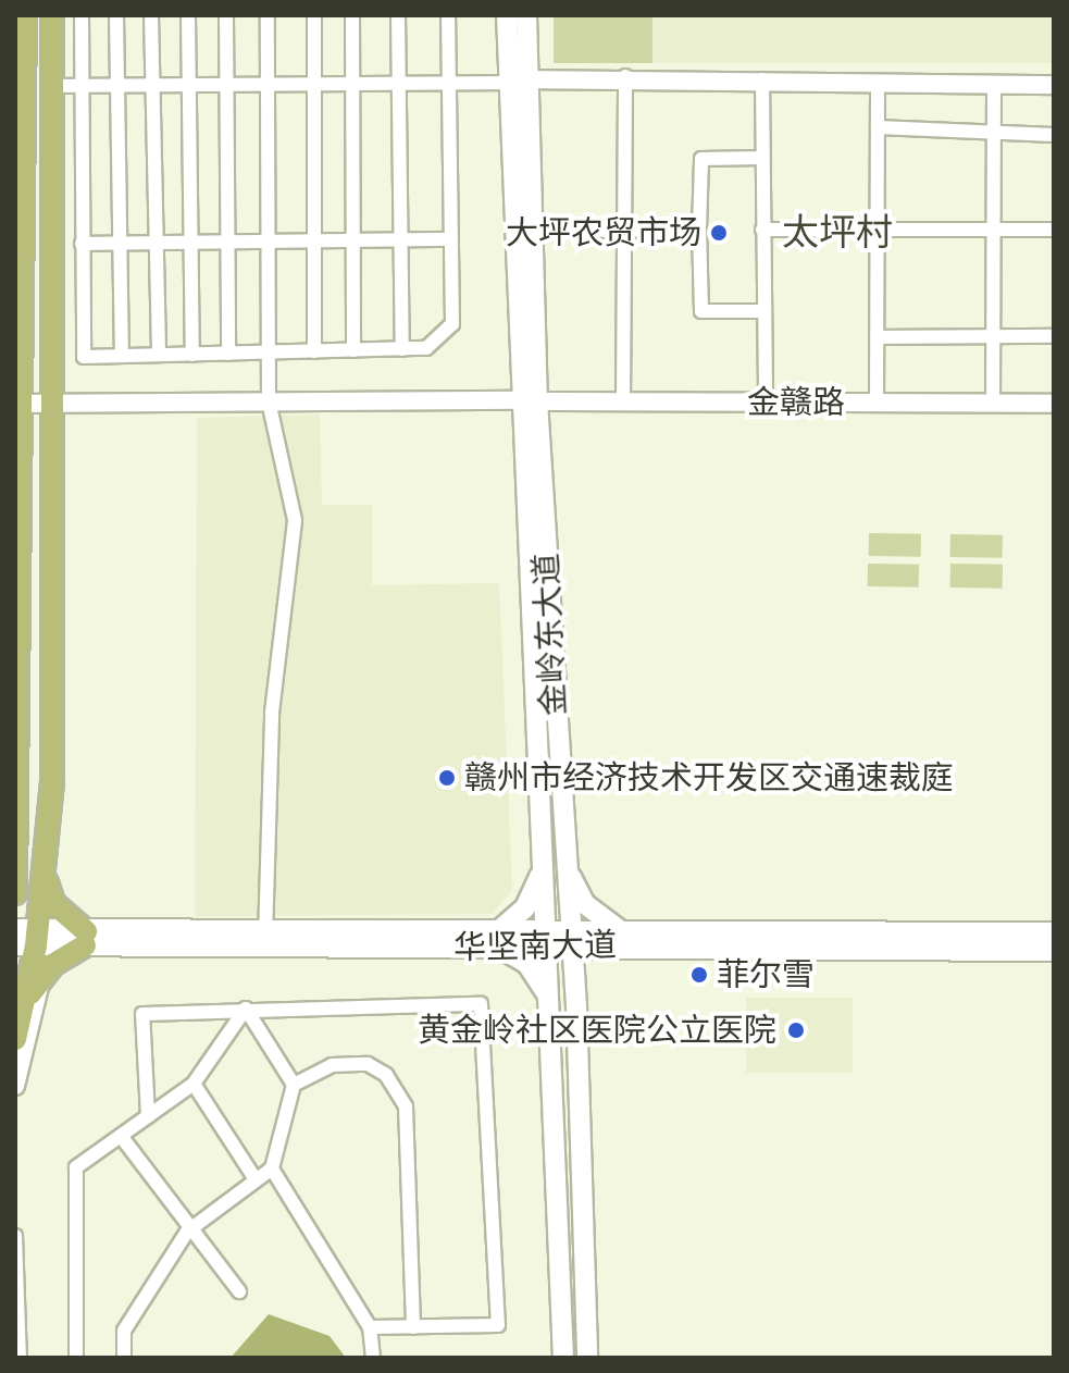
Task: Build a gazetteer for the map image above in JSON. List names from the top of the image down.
{
  "streets": {
    "main road": ["金岭东大道", "华坚南大道"],
    "street": ["金赣路"]
  },
  "crossings": [
    ["金赣路", "金岭东大道"],
    ["金岭东大道", "华坚南大道"]
  ],
  "districts": ["太坪村"],
  "places": [
    "大坪农贸市场",
    "赣州市经济技术开发区交通速裁庭",
    "菲尔雪",
    "黄金岭社区医院公立医院"
  ]
}
